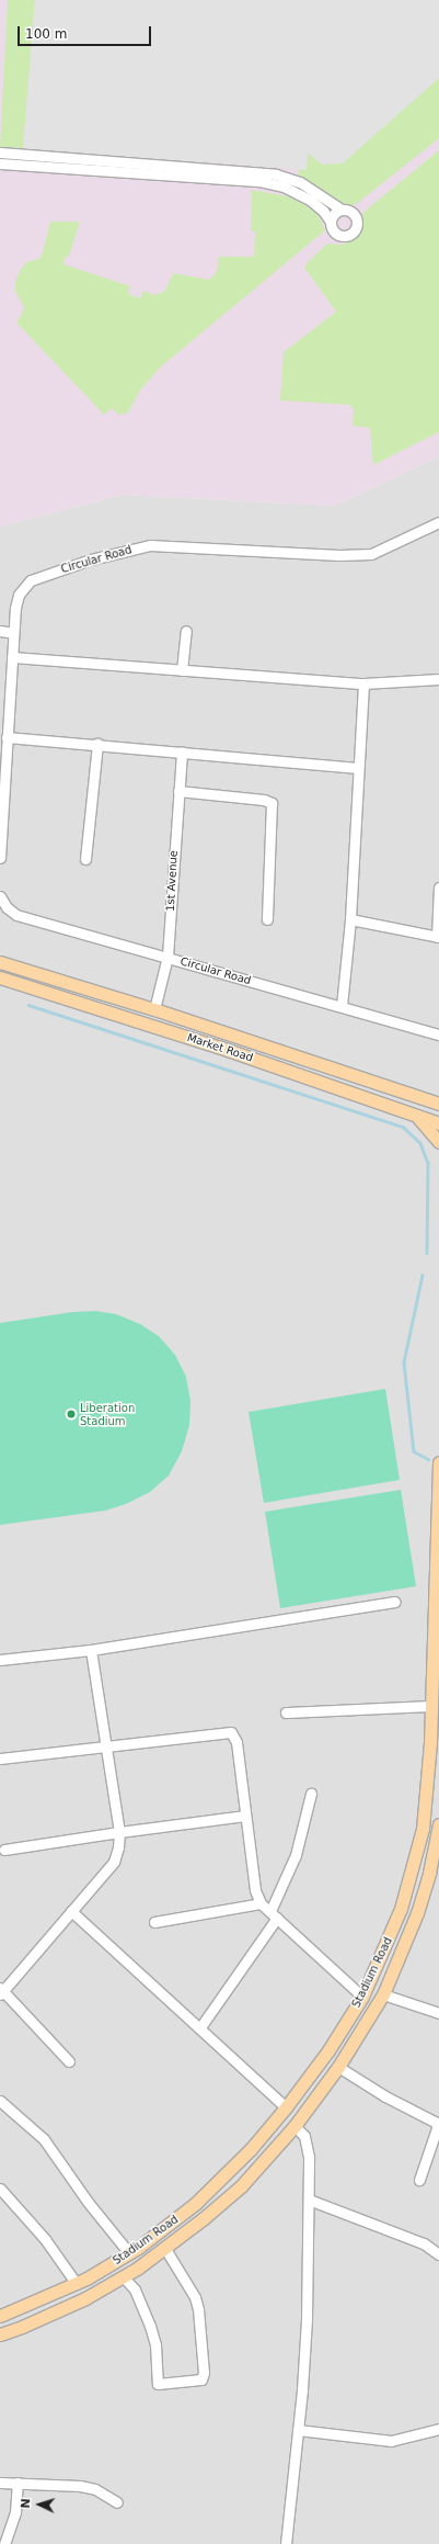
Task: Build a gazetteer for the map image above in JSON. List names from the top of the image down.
{
  "streets": {
    "main road": ["Market Road", "Stadium Road"],
    "street": ["Circular Road", "1st Avenue"]
  },
  "crossings": [
    ["Circular Road", "1st Avenue"],
    ["1st Avenue", "Market Road"]
  ],
  "places": ["Liberation Stadium"],
  "scale_bar": "100 m",
  "north": "left"
}
